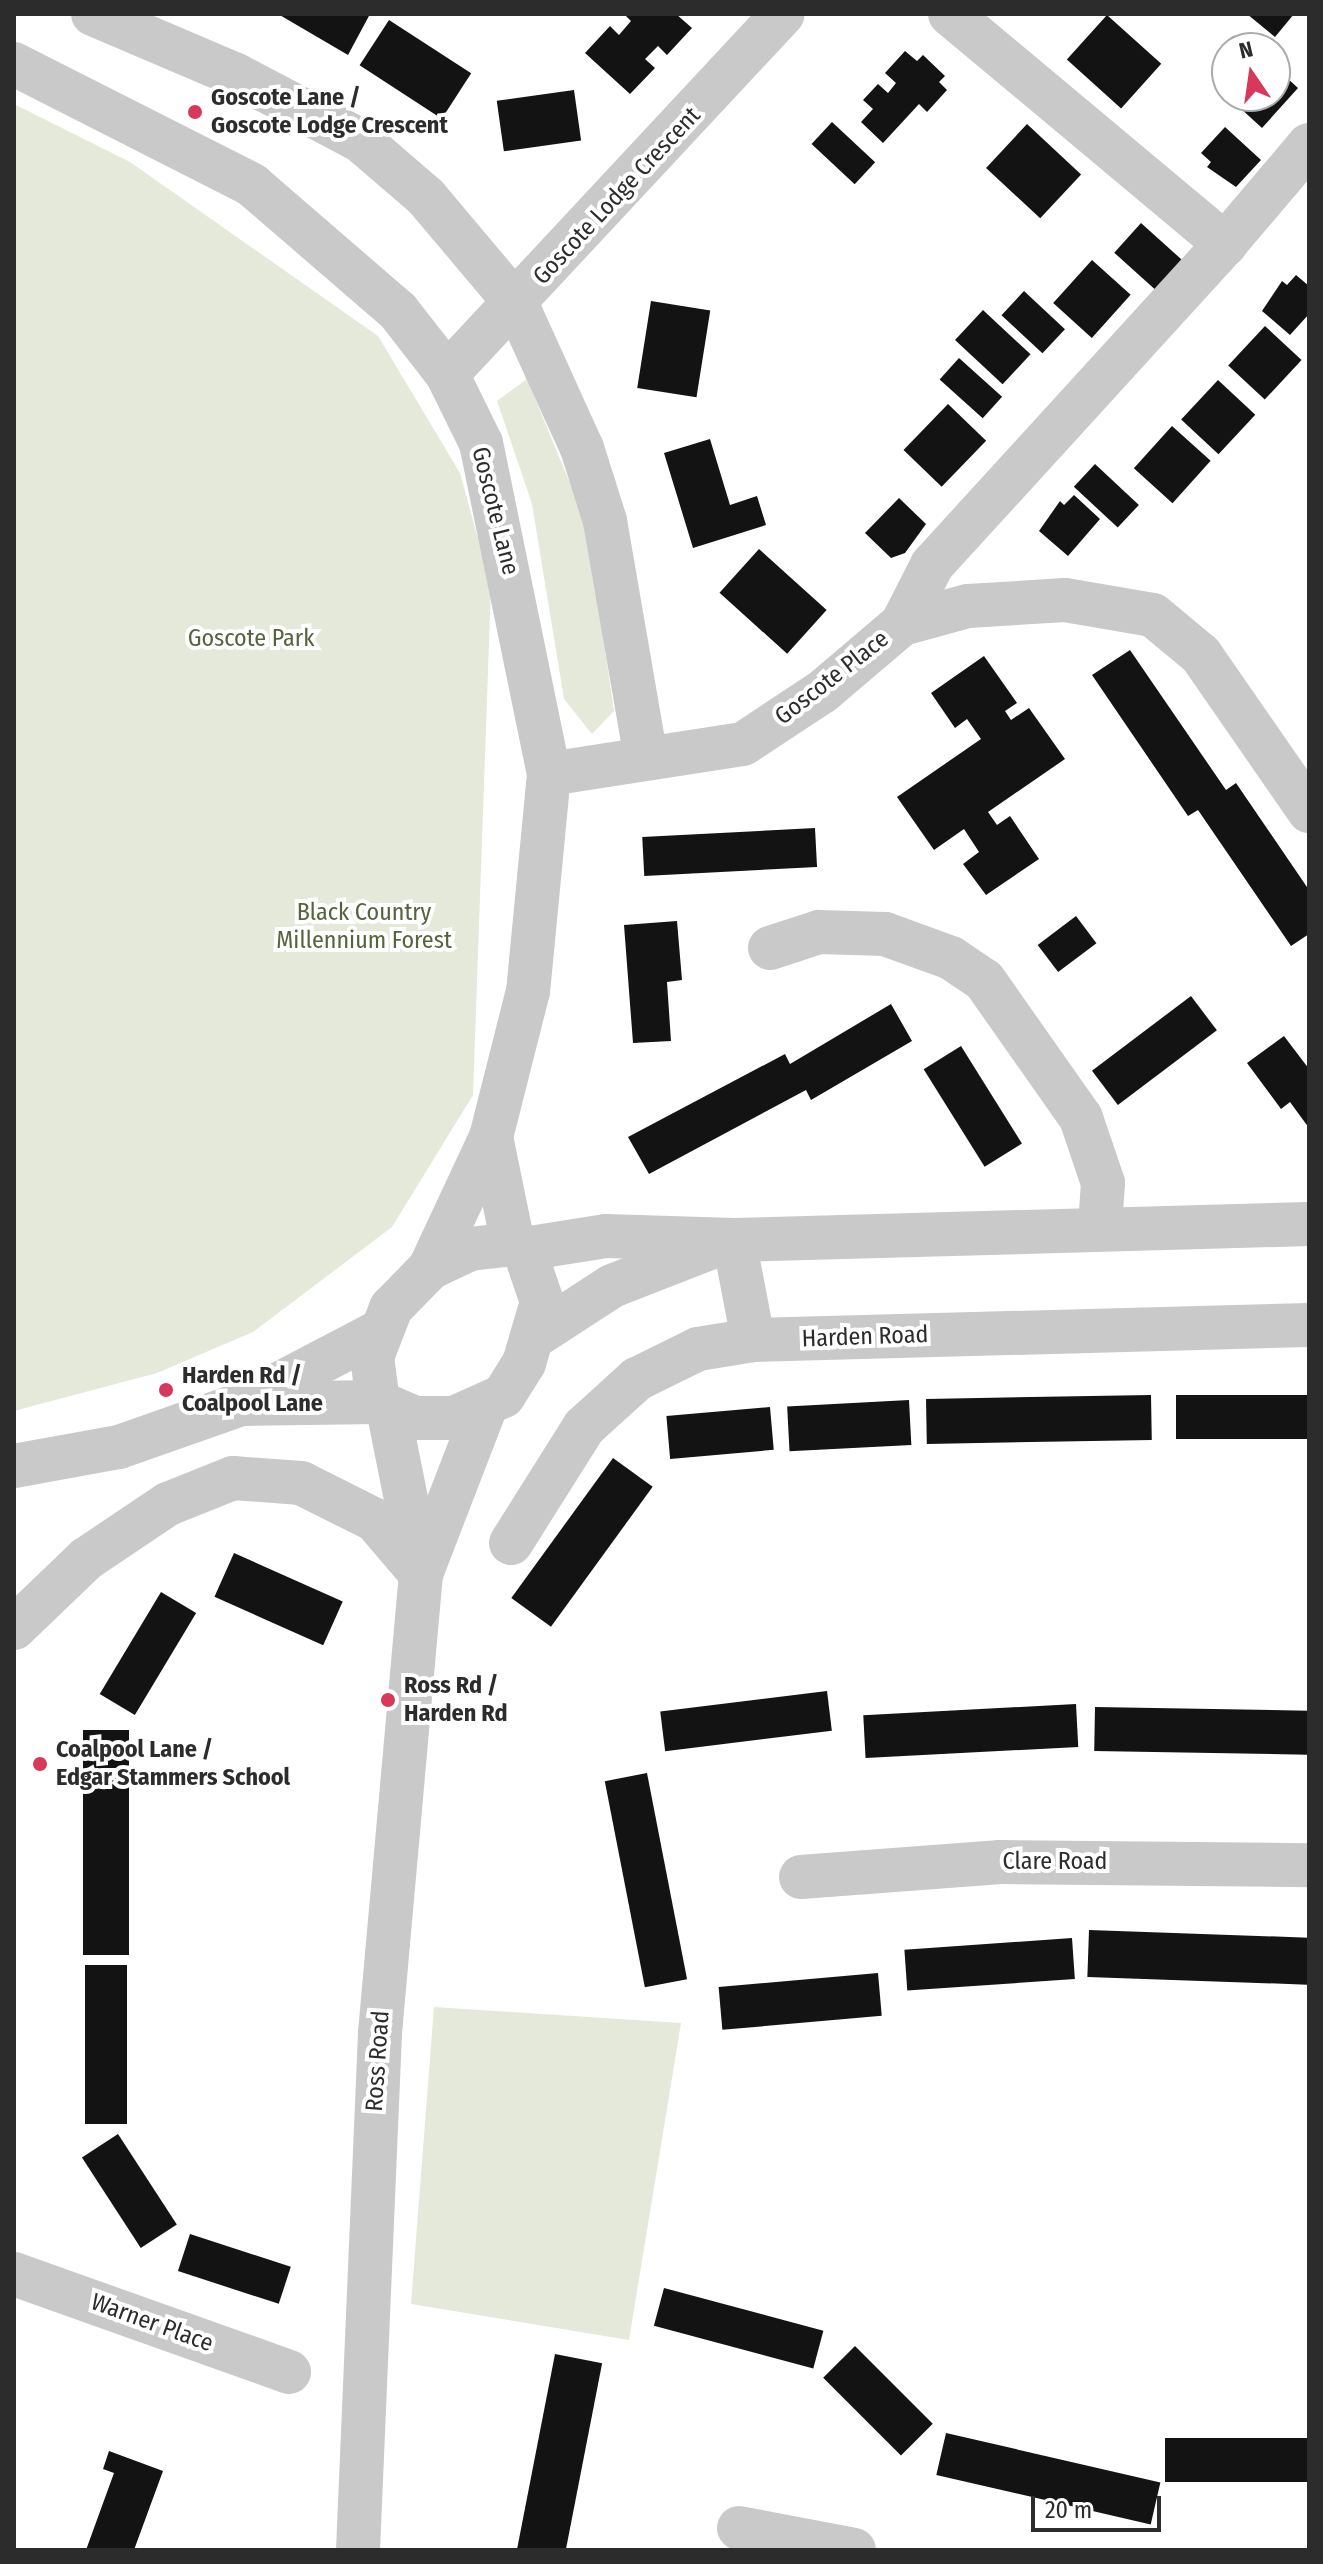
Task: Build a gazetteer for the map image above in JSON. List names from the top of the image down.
{
  "streets": {
    "street": [
      "Goscote Lodge Crescent",
      "Goscote Lane",
      "Goscote Place",
      "Harden Road",
      "Clare Road",
      "Ross Road",
      "Warner Place"
    ]
  },
  "crossings": [
    ["Goscote Lodge Crescent", "Goscote Lane"],
    ["Goscote Lane", "Goscote Place"],
    ["Goscote Lane", "Ross Road"]
  ],
  "parks": ["Goscote Park", "Black Country Millennium Forest"],
  "places": [
    "Goscote Lane / Goscote Lodge Crescent",
    "Harden Rd / Coalpool Lane",
    "Ross Rd / Harden Rd",
    "Coalpool Lane / Edgar Stammers School"
  ],
  "scale_bar": "20 m",
  "north": "top"
}
